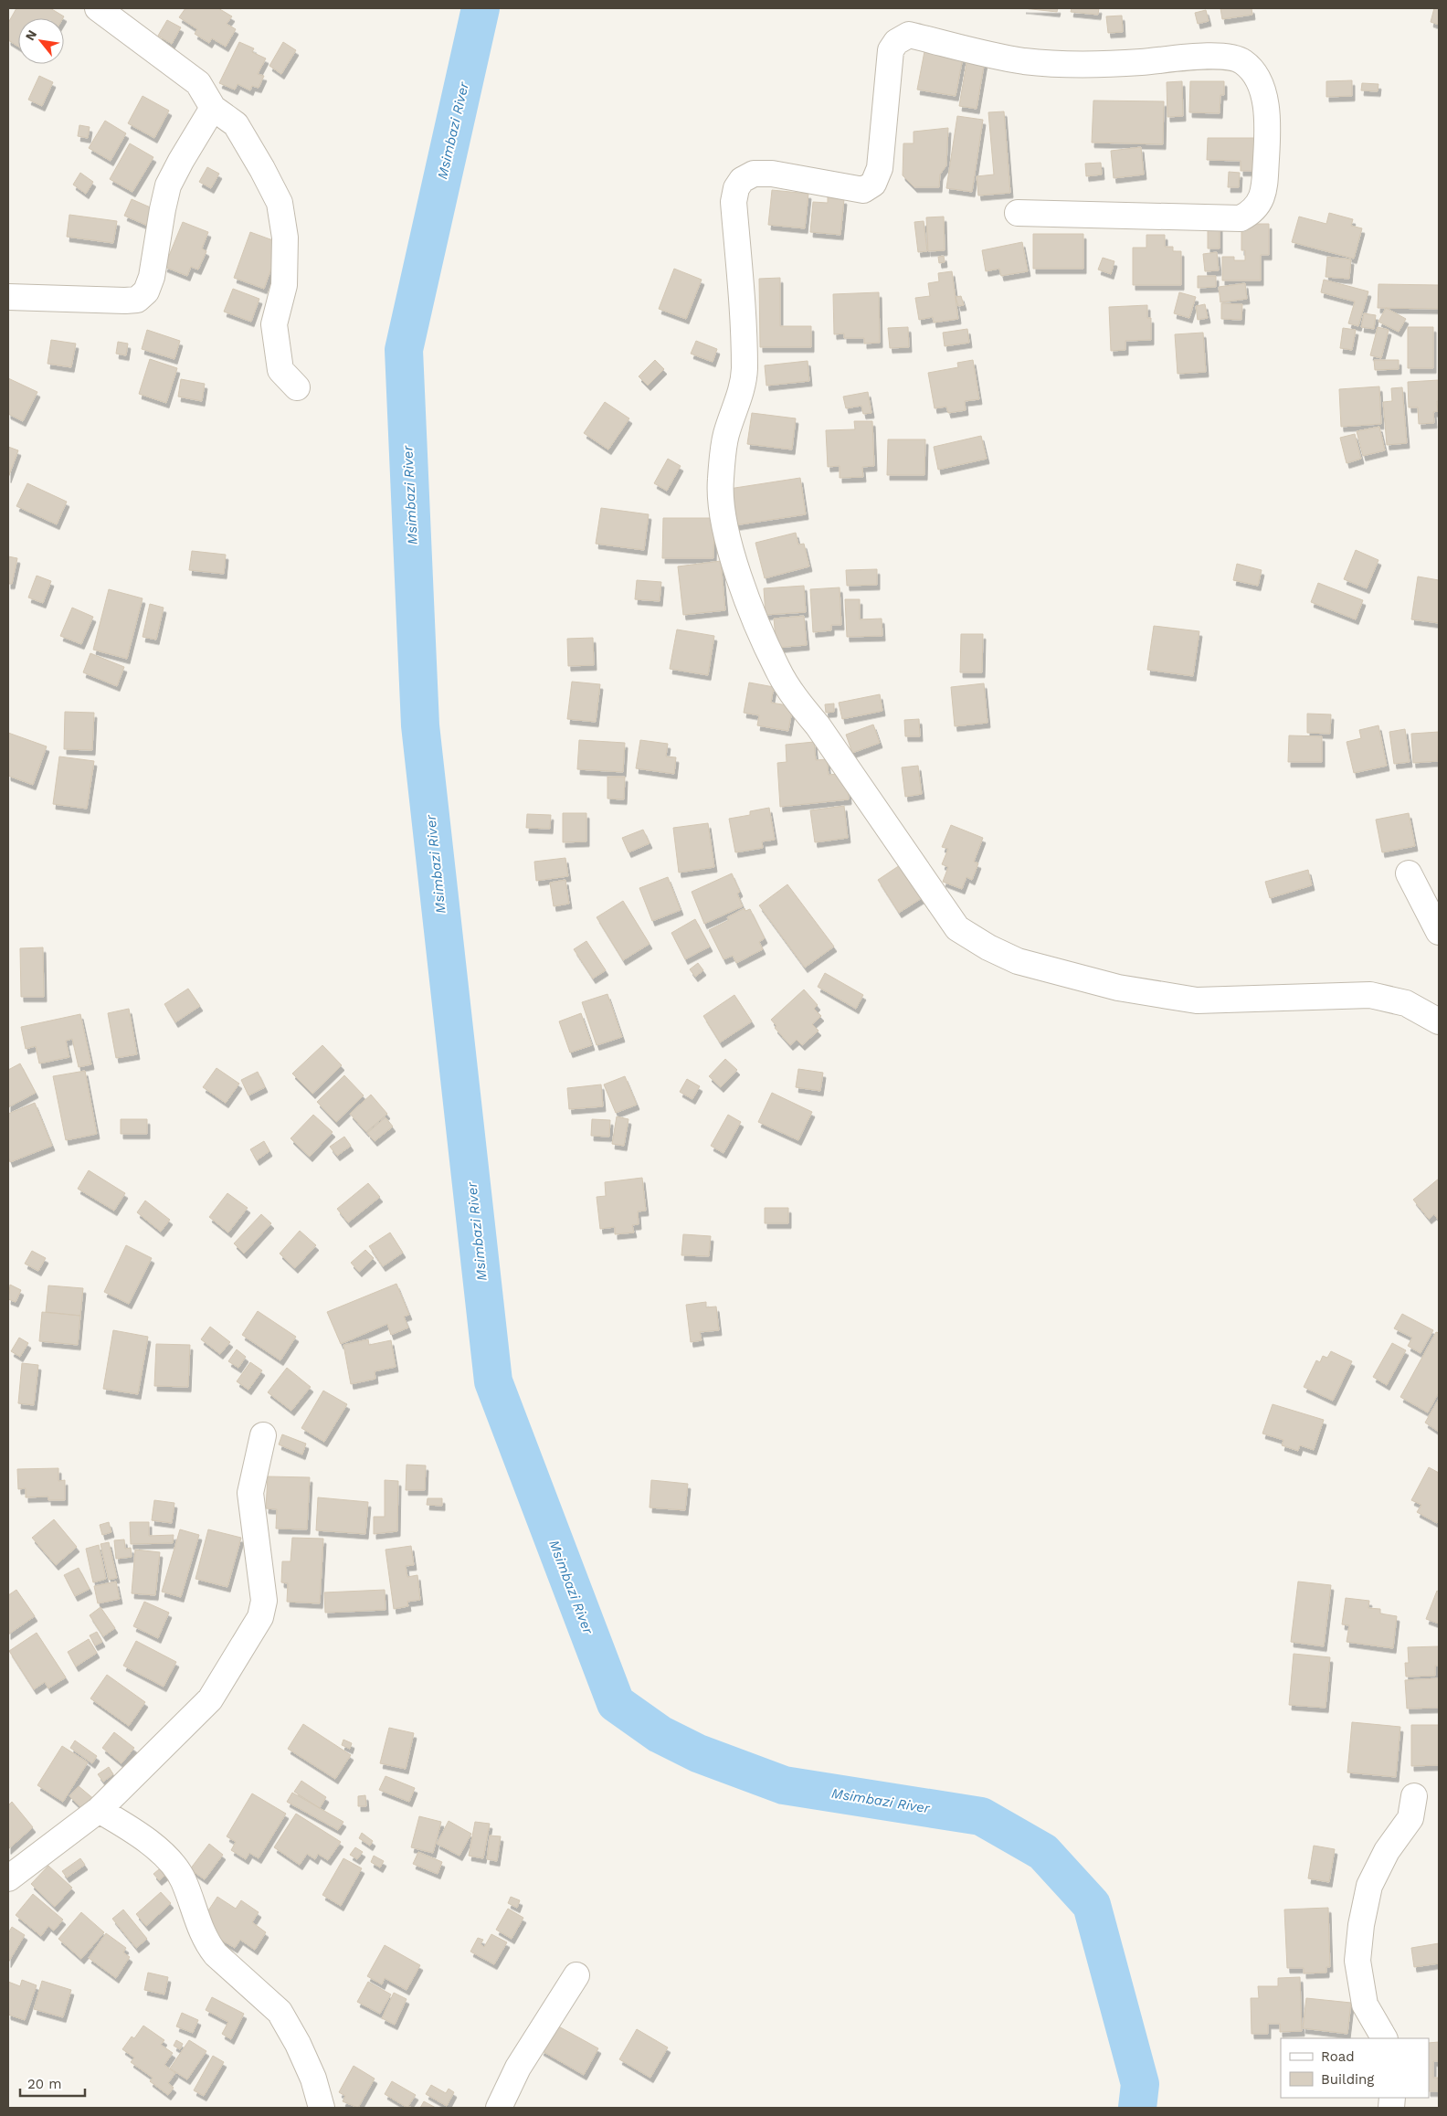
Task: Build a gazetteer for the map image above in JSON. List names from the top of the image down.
{
  "water": ["Msimbazi River"],
  "legend": ["Road", "Building"],
  "scale_bar": "20 m",
  "north": "top left"
}
